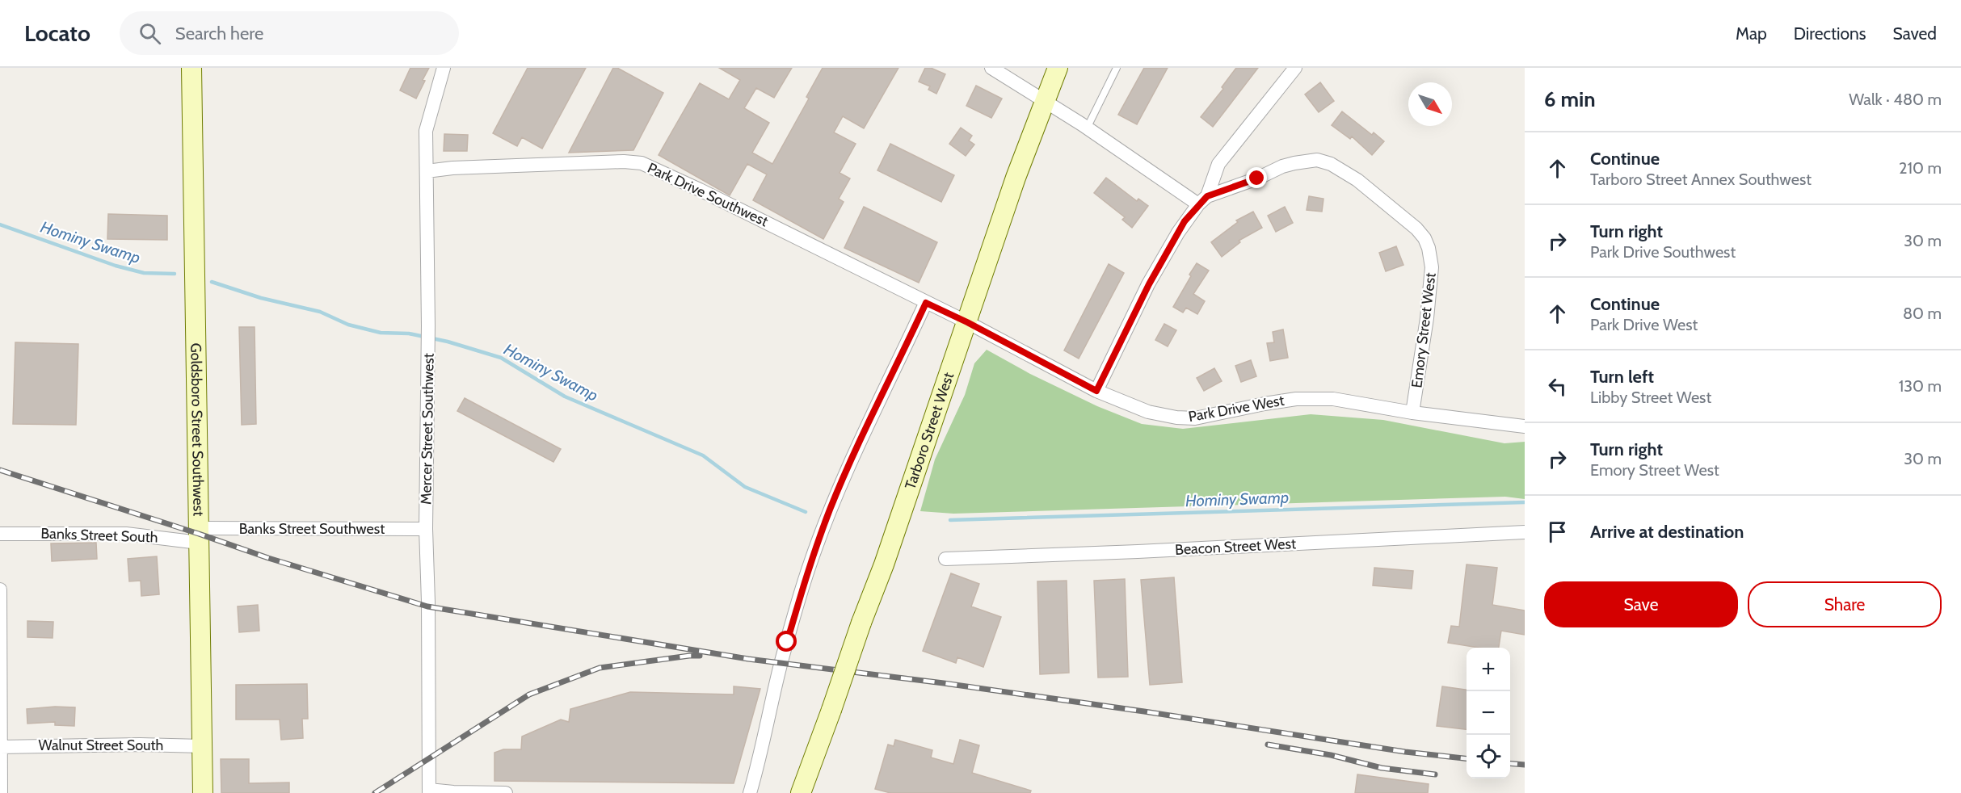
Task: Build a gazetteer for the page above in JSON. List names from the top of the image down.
{
  "streets": {
    "main road": ["Goldsboro Street Southwest", "Tarboro Street West"],
    "street": [
      "Park Drive Southwest",
      "Emory Street West",
      "Park Drive West",
      "Mercer Street Southwest",
      "Banks Street Southwest",
      "Banks Street South",
      "Beacon Street West",
      "Walnut Street South"
    ]
  },
  "crossings": [
    ["Park Drive Southwest", "Park Drive West"],
    ["Park Drive Southwest", "Mercer Street Southwest"],
    ["Park Drive Southwest", "Tarboro Street West"],
    ["Emory Street West", "Park Drive West"],
    ["Park Drive West", "Tarboro Street West"],
    ["Mercer Street Southwest", "Banks Street Southwest"],
    ["Goldsboro Street Southwest", "Banks Street Southwest"],
    ["Goldsboro Street Southwest", "Banks Street South"],
    ["Goldsboro Street Southwest", "Walnut Street South"],
    ["Banks Street Southwest", "Banks Street South"]
  ],
  "water": ["Hominy Swamp"],
  "north": "bottom right",
  "page": {
    "header": "Locato",
    "search": "Search here",
    "nav": ["Map", "Directions", "Saved"],
    "heading": ["6 min", "Walk · 480 m"],
    "list": [
      ["Continue", "Tarboro Street Annex Southwest", "210 m"],
      ["Turn right", "Park Drive Southwest", "30 m"],
      ["Continue", "Park Drive West", "80 m"],
      ["Turn left", "Libby Street West", "130 m"],
      ["Turn right", "Emory Street West", "30 m"],
      "Arrive at destination"
    ],
    "buttons": ["Save", "Share"],
    "map_buttons": ["+", "−"]
  }
}
